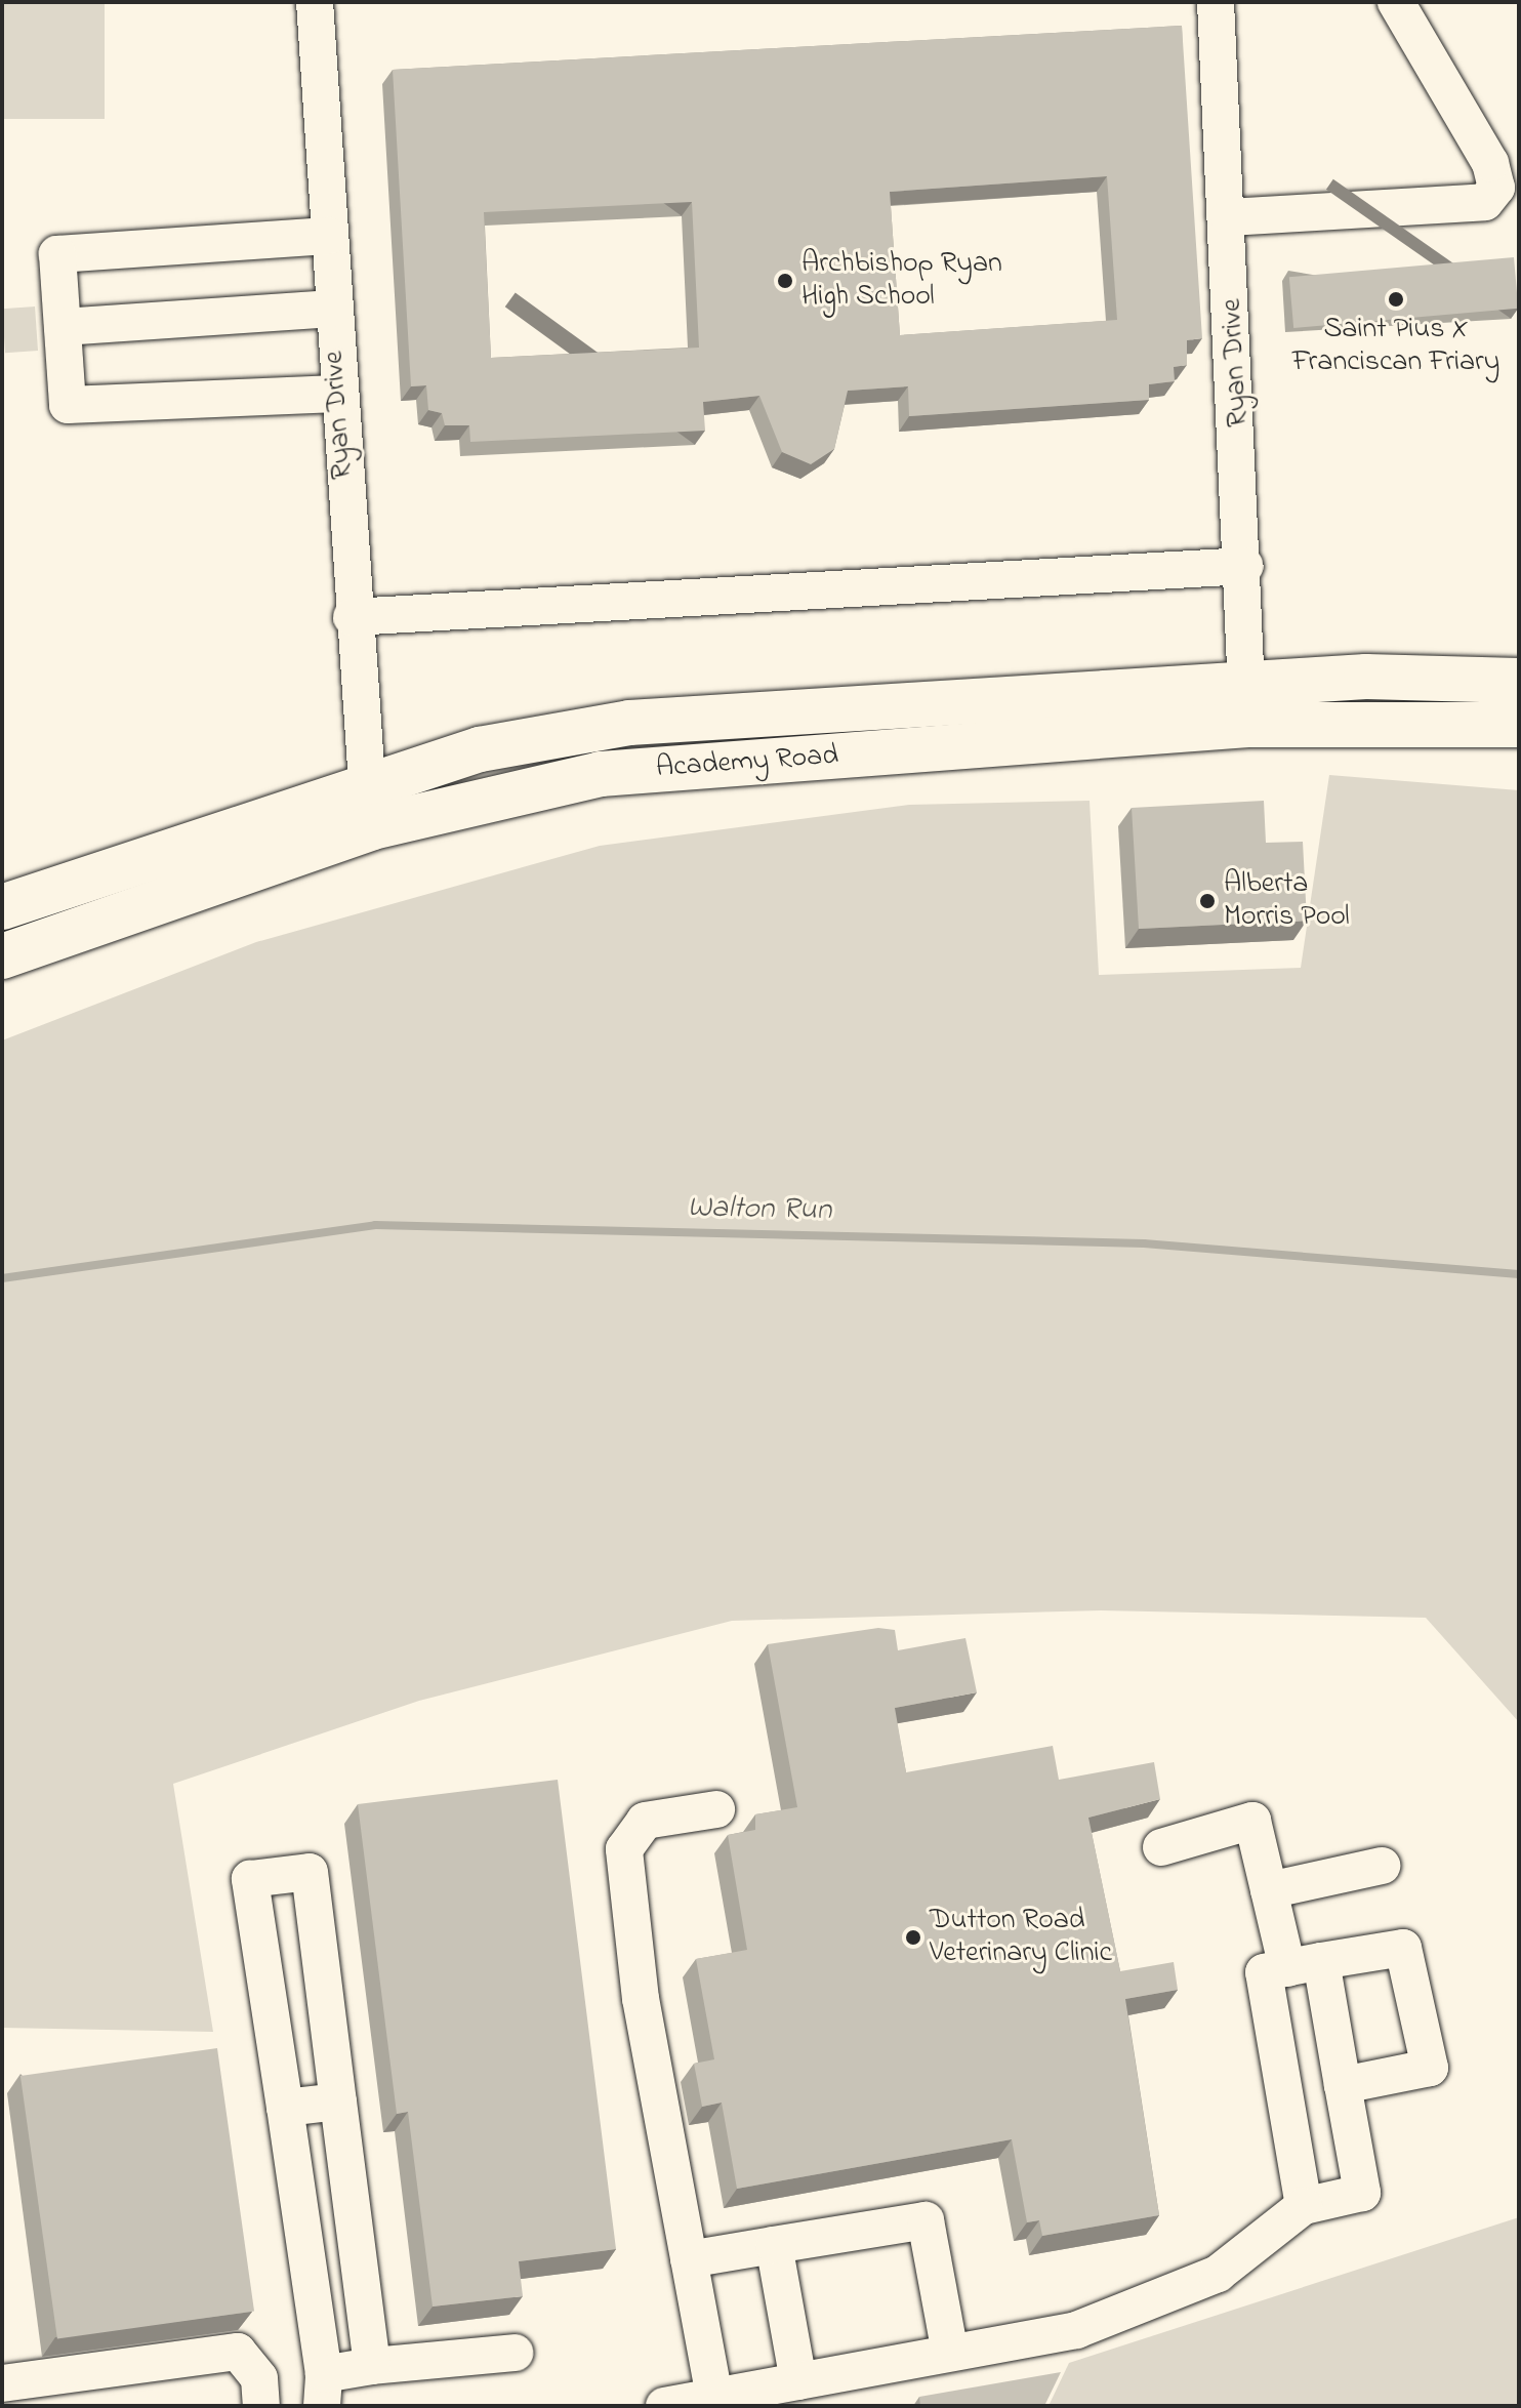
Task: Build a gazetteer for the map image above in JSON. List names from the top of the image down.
{
  "streets": {
    "main road": ["Academy Road"],
    "lane": ["Ryan Drive"]
  },
  "crossings": [
    ["Ryan Drive", "Academy Road"]
  ],
  "water": ["Walton Run"],
  "places": [
    "Archbishop Ryan High School",
    "Saint Pius X Franciscan Friary",
    "Alberta Morris Pool",
    "Dutton Road Veterinary Clinic"
  ]
}
